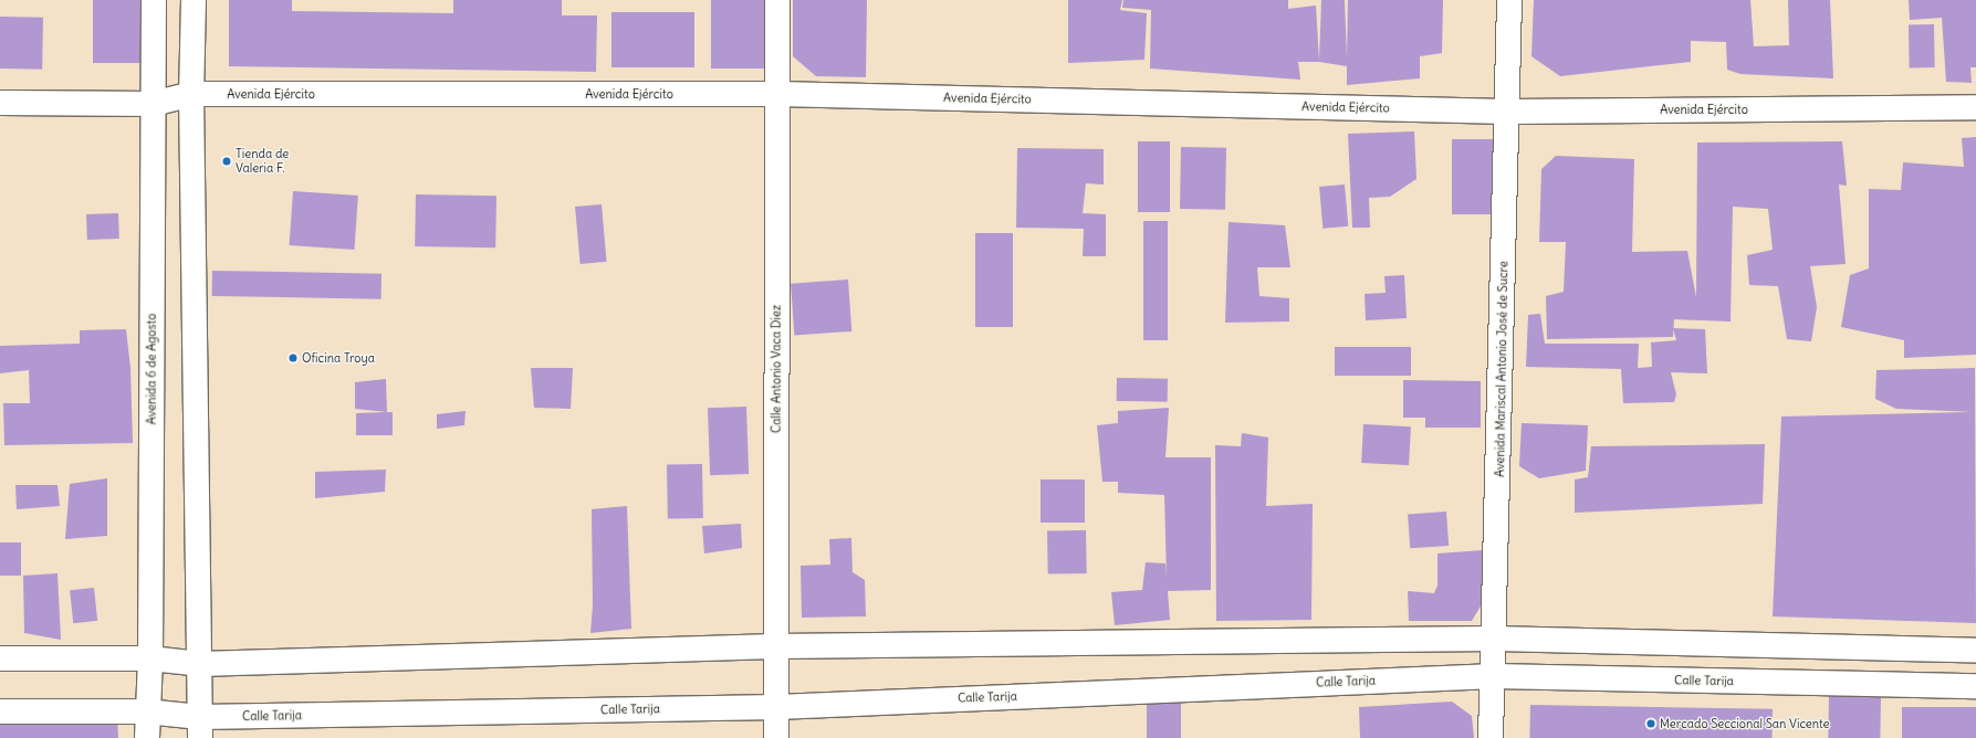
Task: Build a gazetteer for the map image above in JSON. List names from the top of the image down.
{
  "streets": {
    "street": [
      "Avenida Ejército",
      "Avenida 6 de Agosto",
      "Calle Antonio Vaca Diez",
      "Avenida Mariscal Antonio José de Sucre",
      "Calle Tarija"
    ]
  },
  "crossings": [
    ["Avenida Ejército", "Avenida 6 de Agosto"],
    ["Avenida Ejército", "Calle Antonio Vaca Diez"],
    ["Avenida Ejército", "Avenida Mariscal Antonio José de Sucre"],
    ["Avenida 6 de Agosto", "Calle Tarija"],
    ["Calle Antonio Vaca Diez", "Calle Tarija"],
    ["Avenida Mariscal Antonio José de Sucre", "Calle Tarija"]
  ],
  "places": ["Tienda de Valeria F.", "Oficina Troya", "Mercado Seccional San Vicente"]
}
